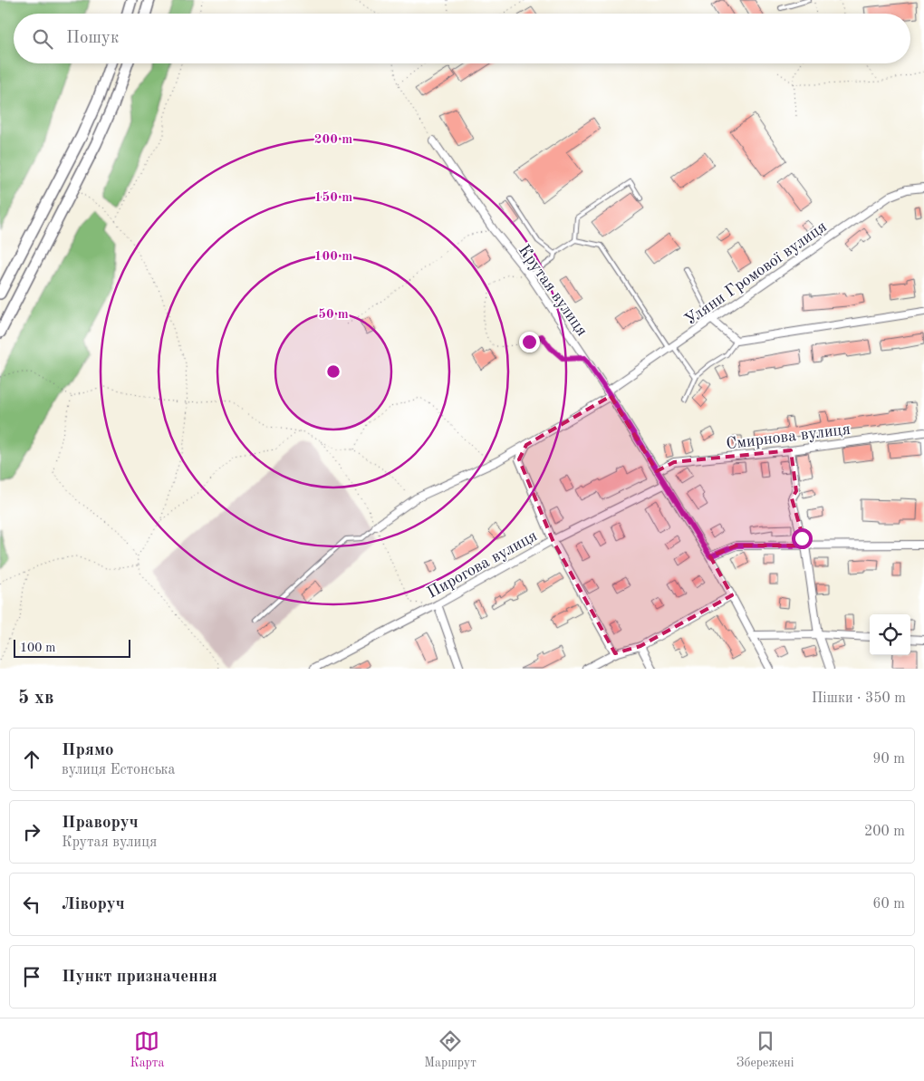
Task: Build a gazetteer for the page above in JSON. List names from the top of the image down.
{
  "streets": {
    "street": [
      "Уляни Громової вулиця",
      "Крутая вулиця",
      "Смирнова вулиця",
      "Пирогова вулиця"
    ]
  },
  "crossings": [
    ["Уляни Громової вулиця", "Крутая вулиця"],
    ["Крутая вулиця", "Смирнова вулиця"],
    ["Крутая вулиця", "Пирогова вулиця"]
  ],
  "scale_bar": "100 m",
  "page": {
    "search": "Пошук",
    "scale": "100 m",
    "heading": ["5 хв", "Пішки · 350 m"],
    "list": [
      ["Прямо", "вулиця Естонська", "90 m"],
      ["Праворуч", "Крутая вулиця", "200 m"],
      ["Ліворуч", "60 m"],
      "Пункт призначення"
    ],
    "nav": ["Карта", "Маршрут", "Збережені"]
  },
  "rings": [
    "200 m",
    "150 m",
    "100 m",
    "50 m"
  ]
}
